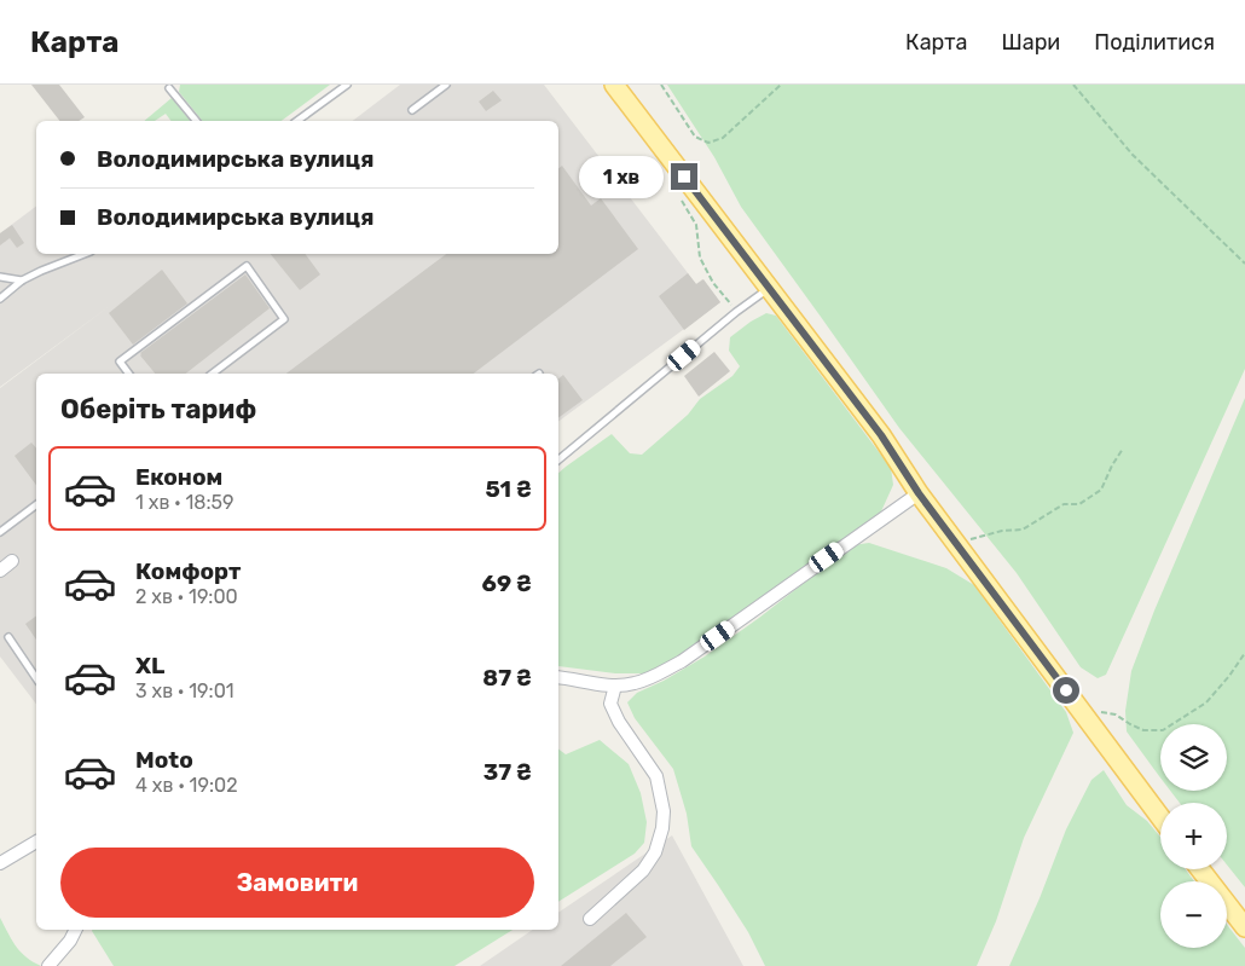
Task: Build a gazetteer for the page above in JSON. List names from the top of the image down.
{
  "page": {
    "header": "Карта",
    "nav": ["Карта", "Шари", "Поділитися"],
    "banner": ["Володимирська вулиця", "Володимирська вулиця"],
    "bubble": "1 хв",
    "heading": "Оберіть тариф",
    "list": [
      {
        "name": "Економ",
        "note": "1 хв · 18:59",
        "value": "51 ₴"
      },
      {
        "name": "Комфорт",
        "note": "2 хв · 19:00",
        "value": "69 ₴"
      },
      {
        "name": "XL",
        "note": "3 хв · 19:01",
        "value": "87 ₴"
      },
      {
        "name": "Moto",
        "note": "4 хв · 19:02",
        "value": "37 ₴"
      }
    ],
    "map_buttons": ["+", "−"],
    "buttons": "Замовити"
  }
}
